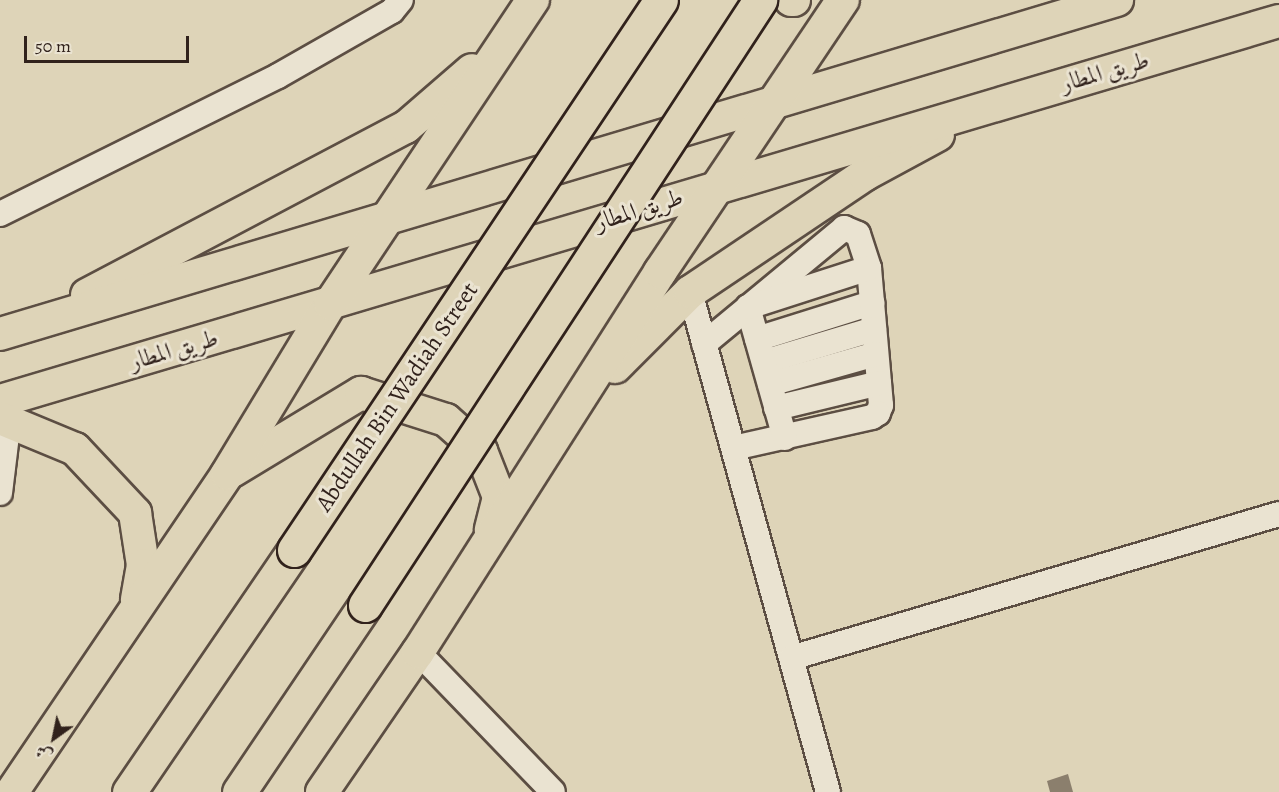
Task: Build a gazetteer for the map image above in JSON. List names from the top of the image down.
{
  "streets": {
    "highway": ["Abdullah Bin Wadiah Street"],
    "main road": ["طريق المطار"]
  },
  "scale_bar": "50 m",
  "north": "bottom left"
}
